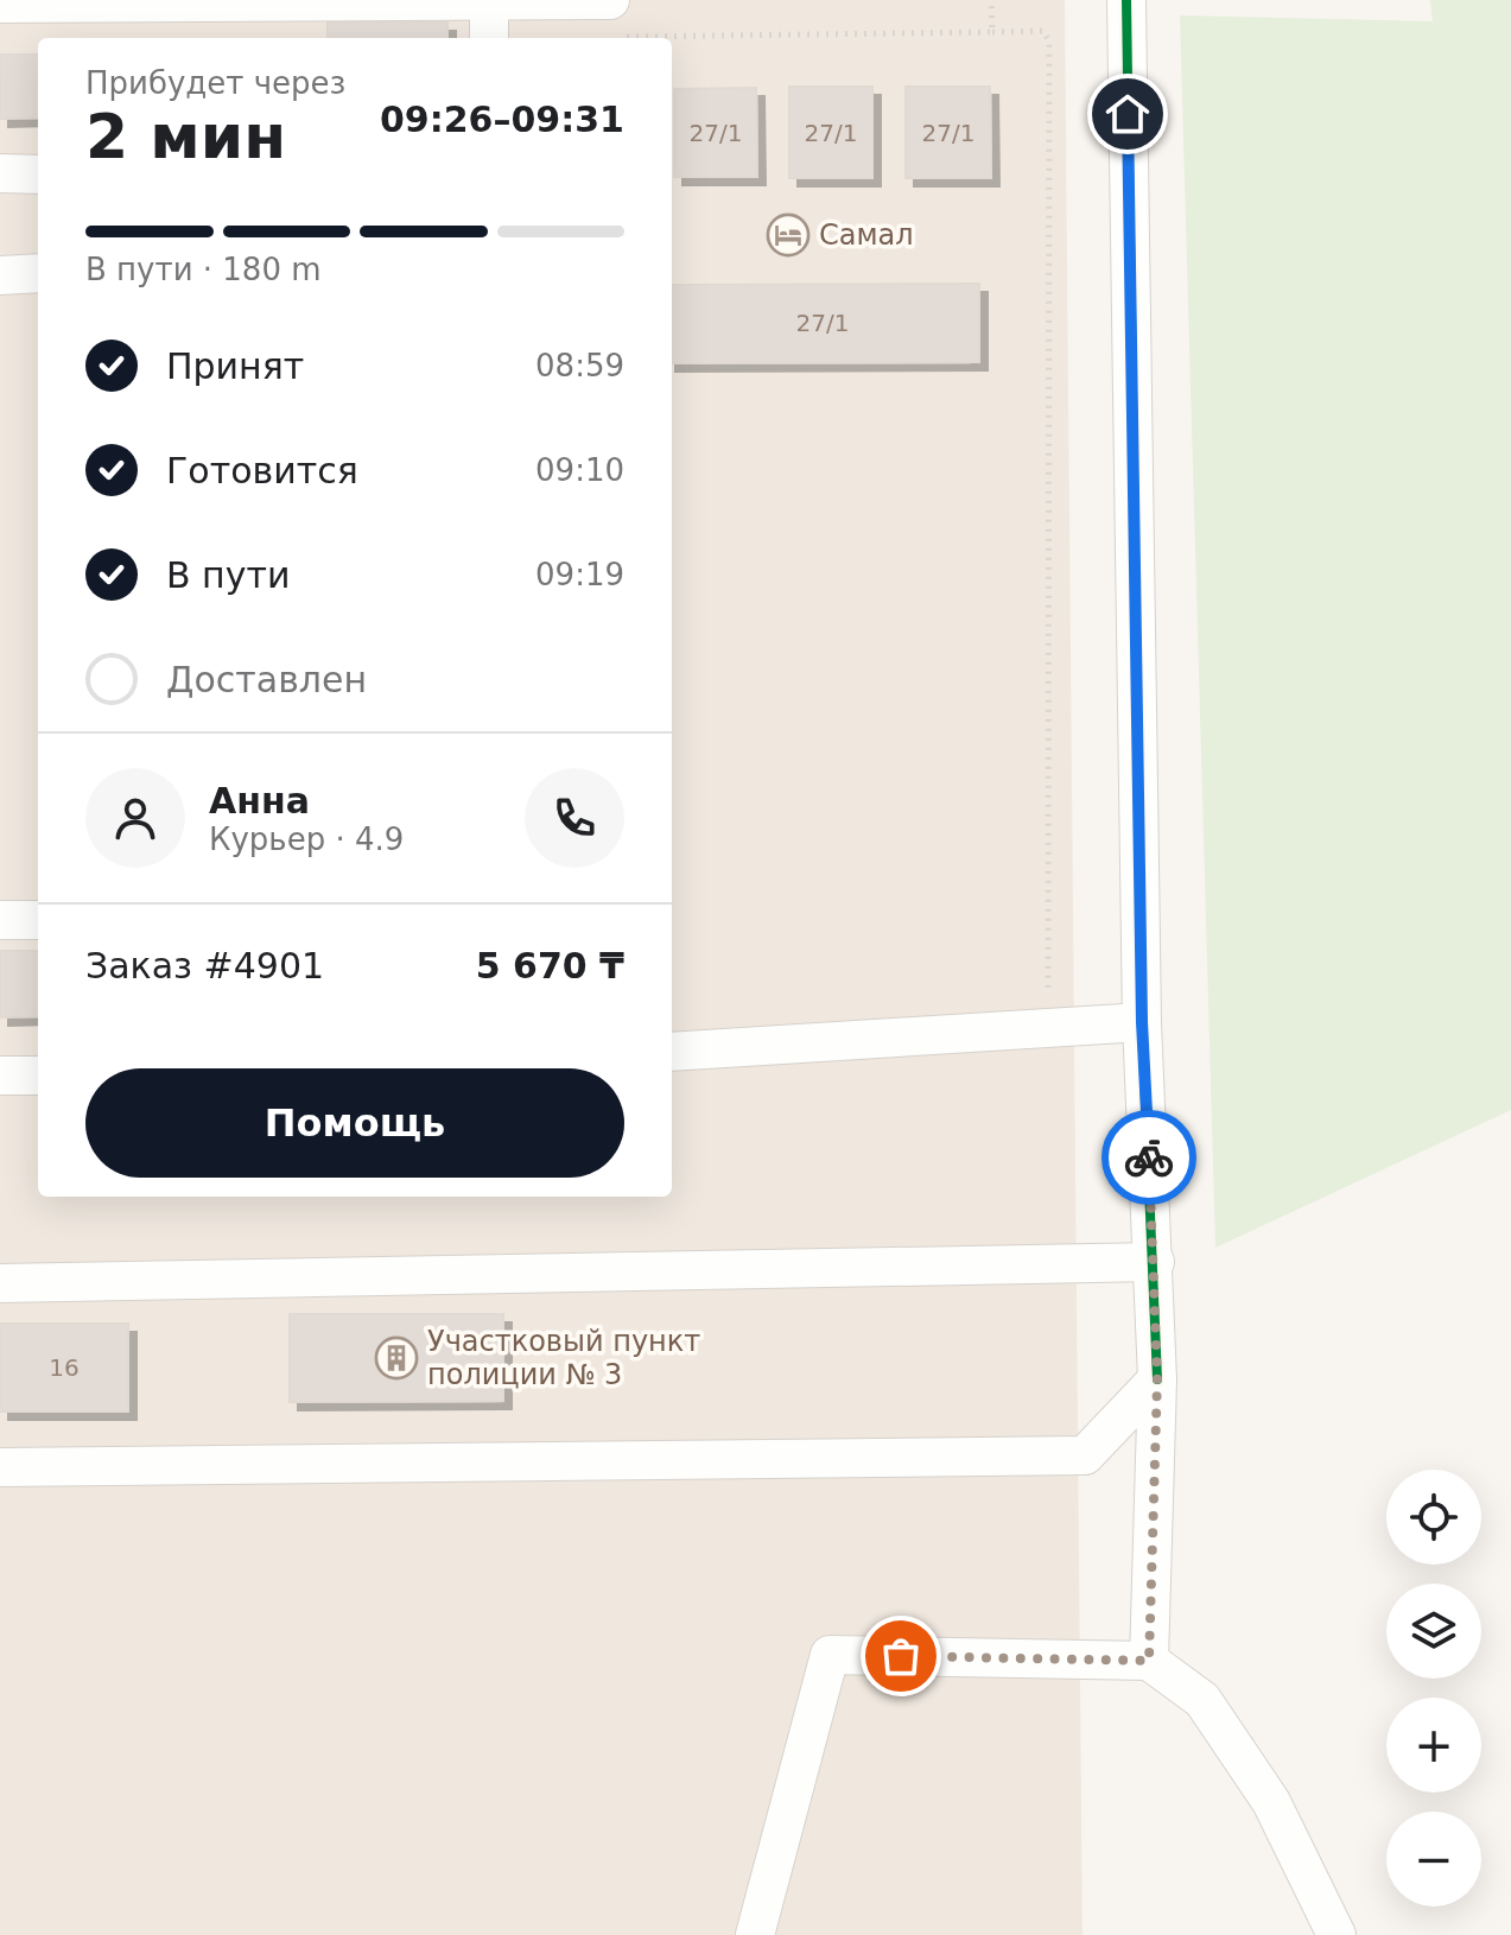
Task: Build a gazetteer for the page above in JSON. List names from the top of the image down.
{
  "places": {
    "hotel": ["Самал"],
    "building": ["Участковый пункт полиции № 3"]
  },
  "house_numbers": [
    "27/1",
    "27/1",
    "27/1",
    "27/1",
    "16"
  ],
  "page": {
    "heading": ["2 мин", "Прибудет через", "09:26–09:31"],
    "panel": [
      "Анна",
      "Курьер · 4.9",
      "Заказ #4901",
      "5 670 ₸"
    ],
    "bar": "В пути · 180 m",
    "list": [
      ["Принят", "08:59"],
      ["Готовится", "09:10"],
      ["В пути", "09:19"],
      "Доставлен"
    ],
    "buttons": "Помощь",
    "map_buttons": ["+", "−"]
  }
}
